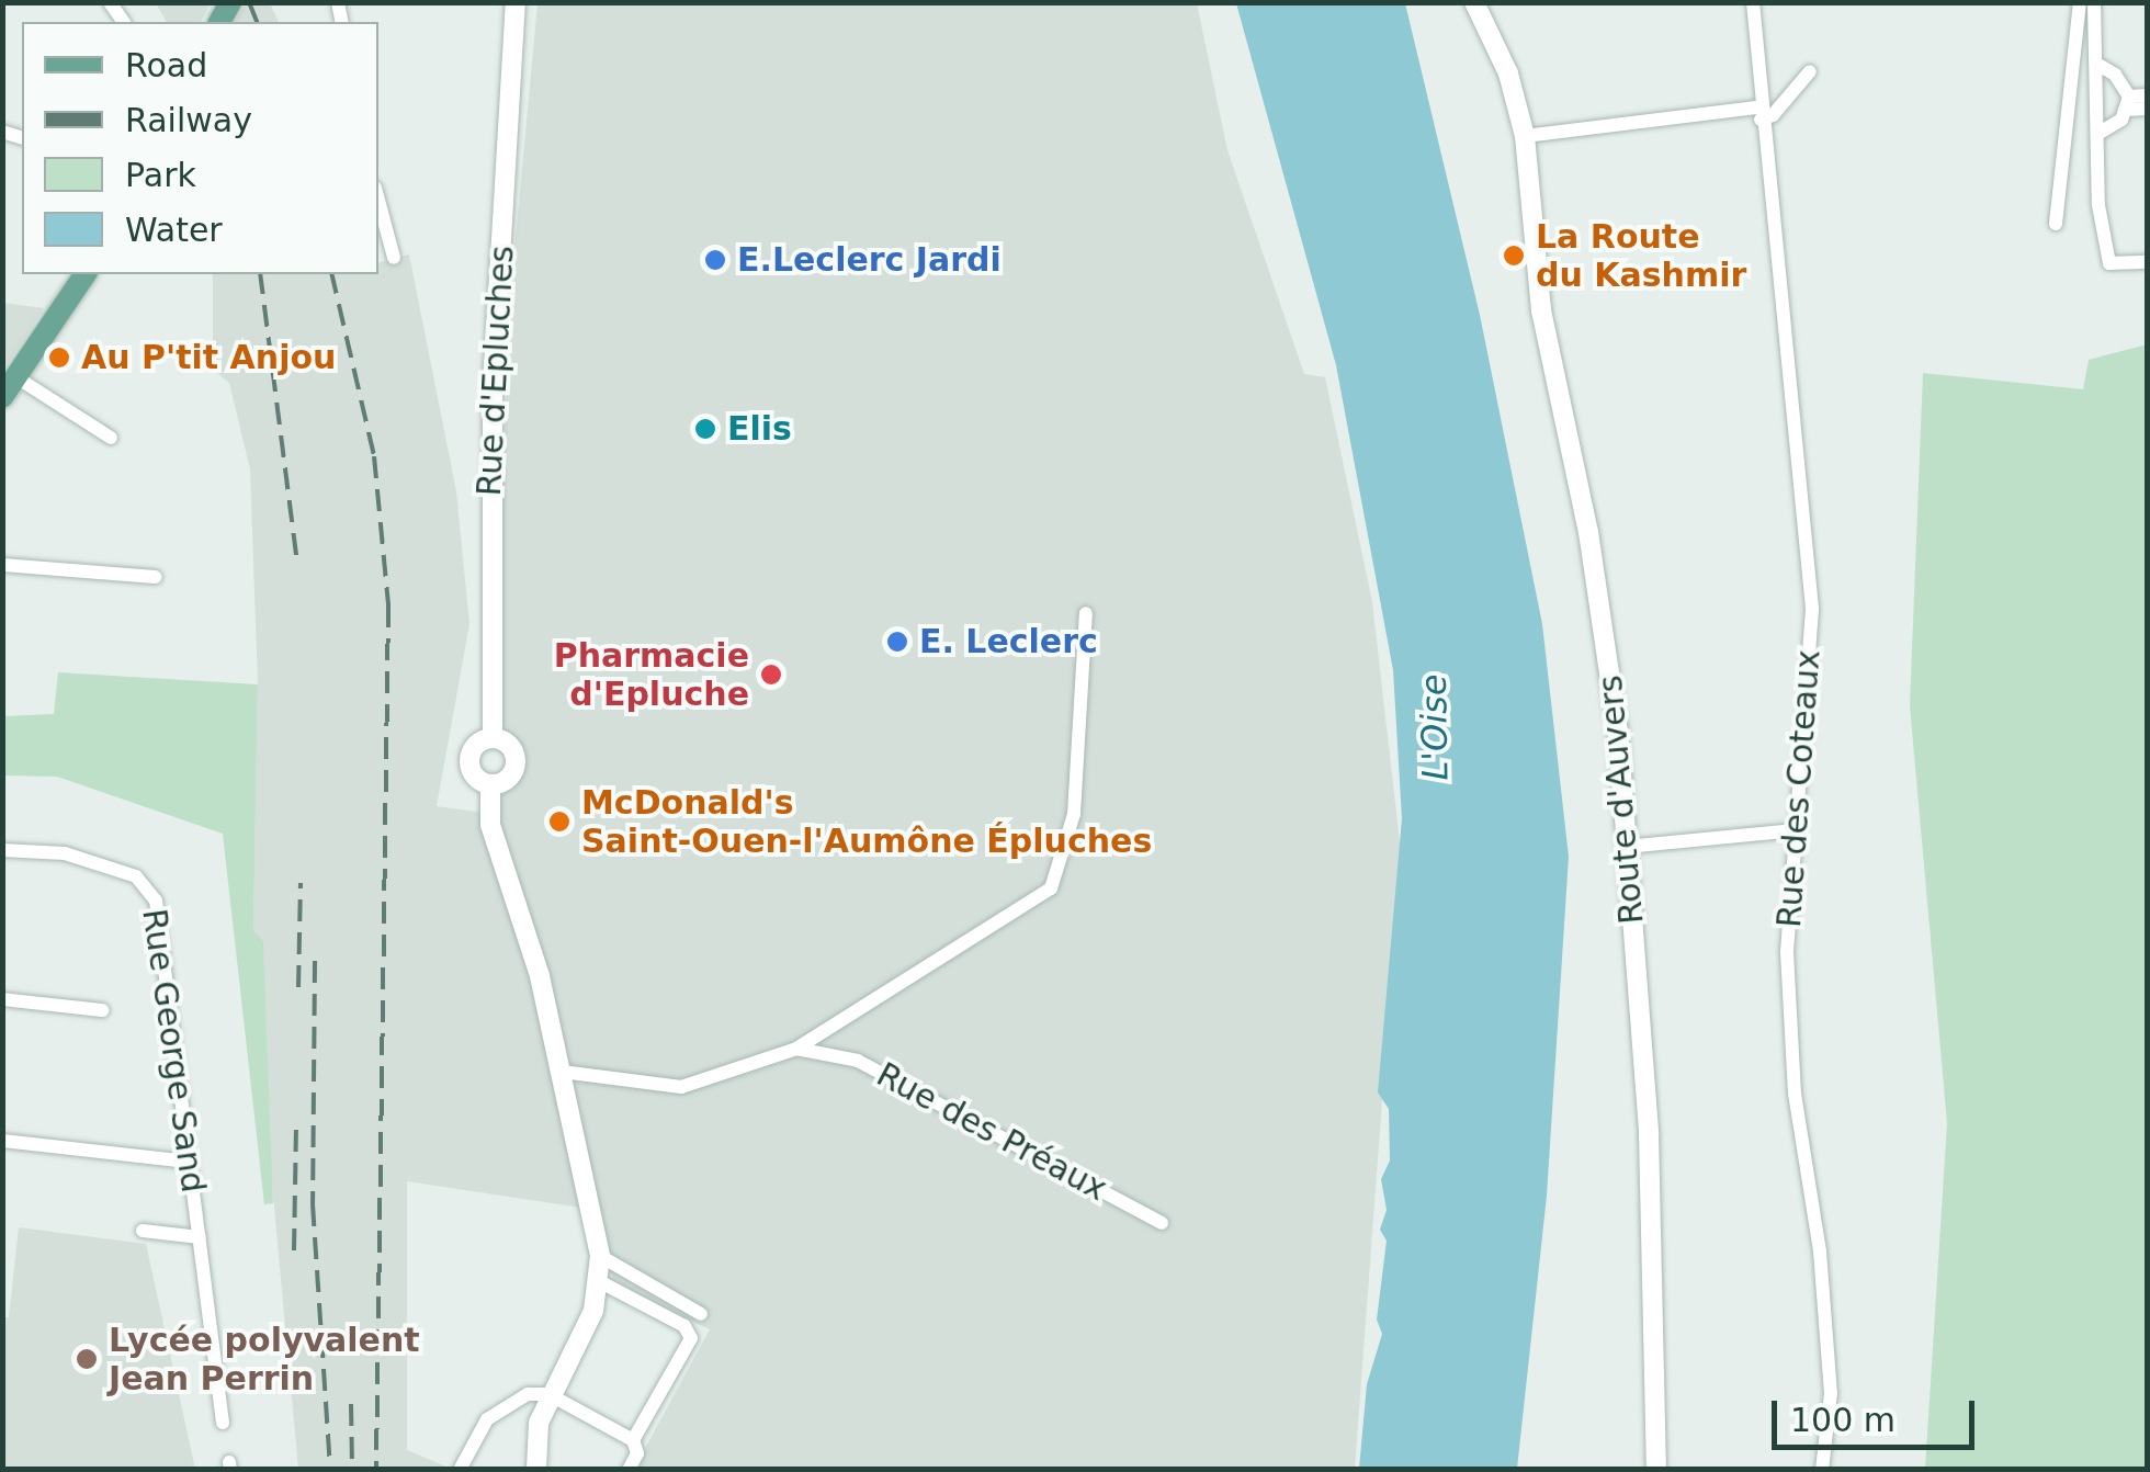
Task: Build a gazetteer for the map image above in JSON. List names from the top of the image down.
{
  "streets": {
    "street": [
      "Rue d'Epluches",
      "Rue des Coteaux",
      "Route d'Auvers",
      "Rue George Sand",
      "Rue des Préaux"
    ]
  },
  "water": ["L'Oise"],
  "places": [
    "La Route du Kashmir",
    "E.Leclerc Jardi",
    "Au P'tit Anjou",
    "Elis",
    "E. Leclerc",
    "Pharmacie d'Epluche",
    "McDonald's Saint-Ouen-l'Aumône Épluches",
    "Lycée polyvalent Jean Perrin"
  ],
  "legend": [
    "Road",
    "Railway",
    "Park",
    "Water"
  ],
  "scale_bar": "100 m"
}
